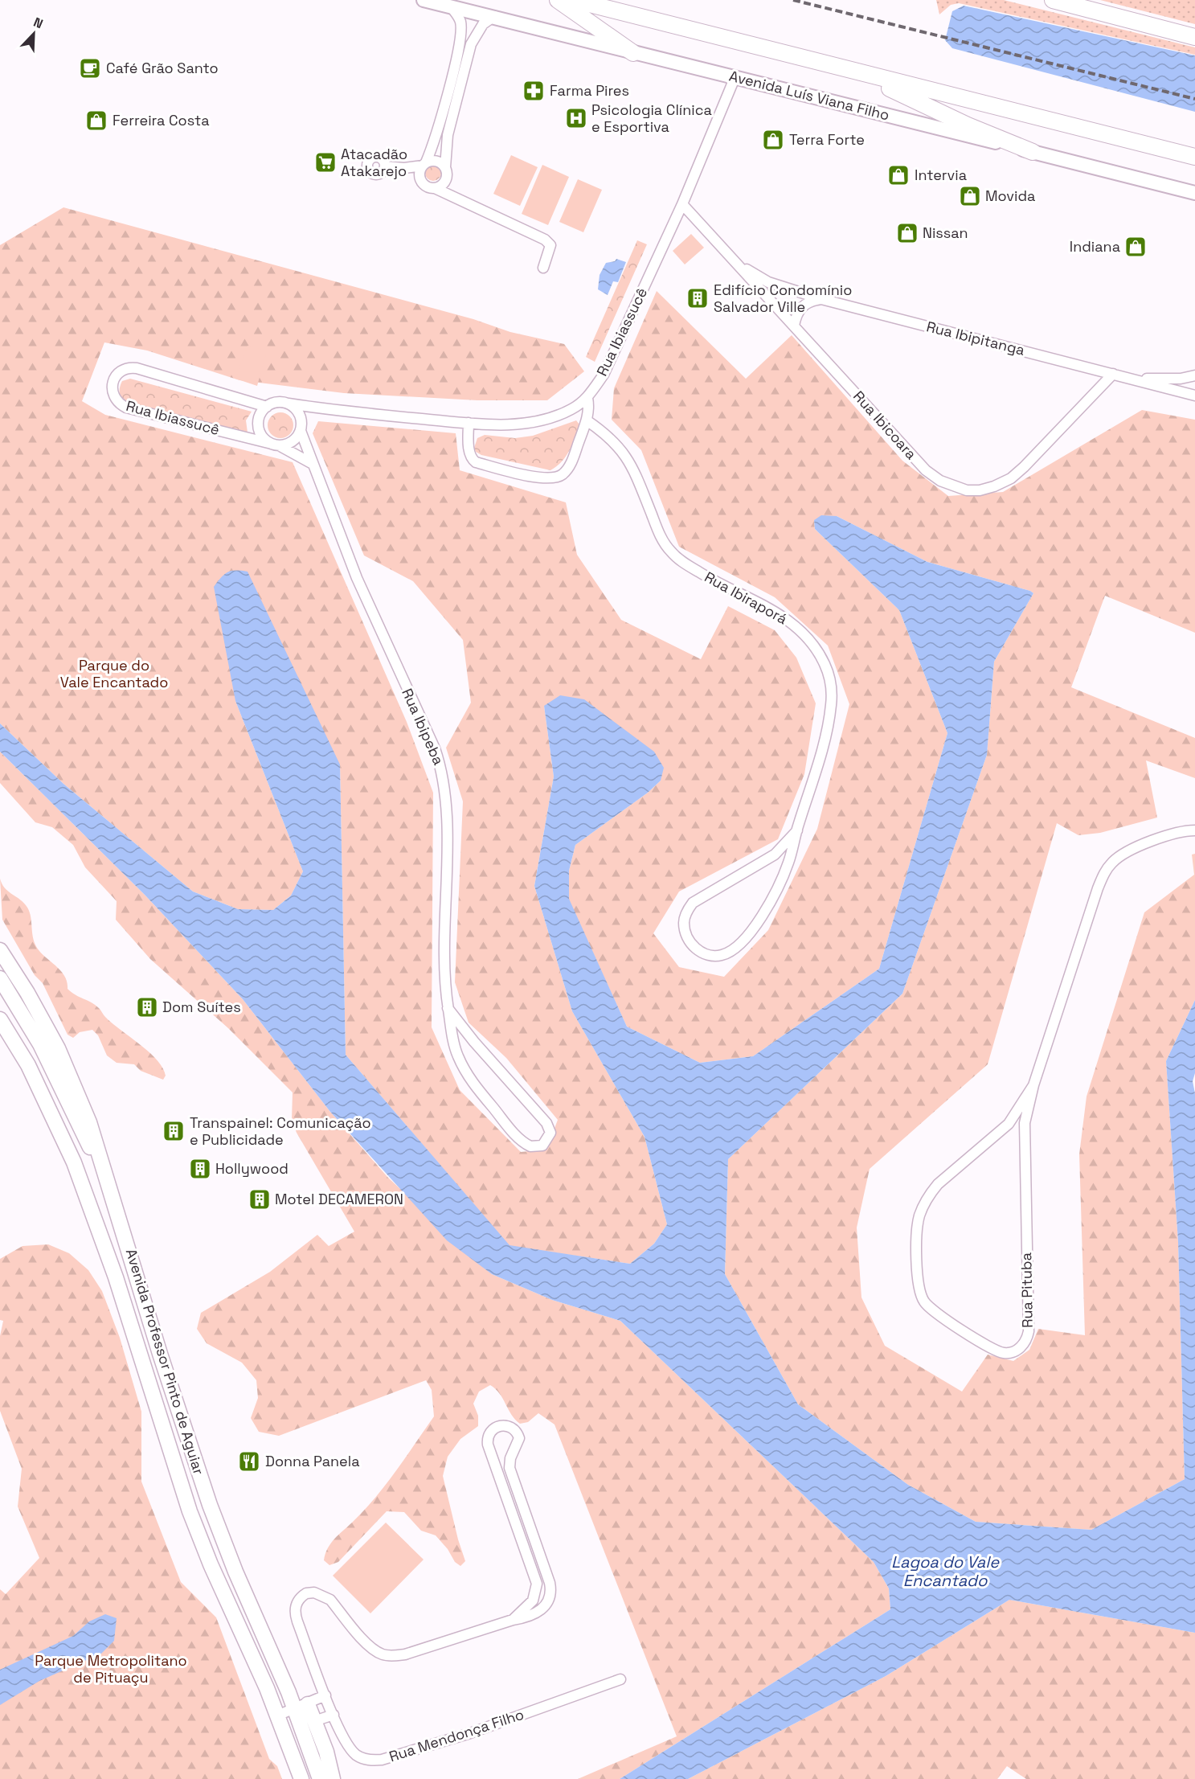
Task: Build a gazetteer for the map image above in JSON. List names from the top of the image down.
{
  "streets": {
    "main road": ["Avenida Luís Viana Filho", "Avenida Professor Pinto de Aguiar"],
    "street": [
      "Rua Ibiassucê",
      "Rua Ibipitanga",
      "Rua Ibicoara",
      "Rua Ibiraporá",
      "Rua Ibipeba",
      "Rua Pituba",
      "Rua Mendonça Filho"
    ]
  },
  "crossings": [
    ["Avenida Luís Viana Filho", "Rua Ibiassucê"],
    ["Rua Ibiassucê", "Rua Ibicoara"],
    ["Rua Ibiassucê", "Rua Ibipeba"],
    ["Rua Ibipitanga", "Rua Ibicoara"]
  ],
  "water": ["Lagoa do Vale Encantado"],
  "parks": ["Parque do Vale Encantado", "Parque Metropolitano de Pituaçu"],
  "places": {
    "cafe": ["Café Grão Santo"],
    "pharmacy": ["Farma Pires"],
    "hospital": ["Psicologia Clínica e Esportiva"],
    "shop": [
      "Ferreira Costa",
      "Terra Forte",
      "Intervia",
      "Movida",
      "Nissan",
      "Indiana"
    ],
    "supermarket": ["Atacadão Atakarejo"],
    "building": [
      "Edifício Condomínio Salvador Ville",
      "Dom Suítes",
      "Transpainel: Comunicação e Publicidade",
      "Hollywood",
      "Motel DECAMERON"
    ],
    "restaurant": ["Donna Panela"]
  },
  "north": "top right"
}
